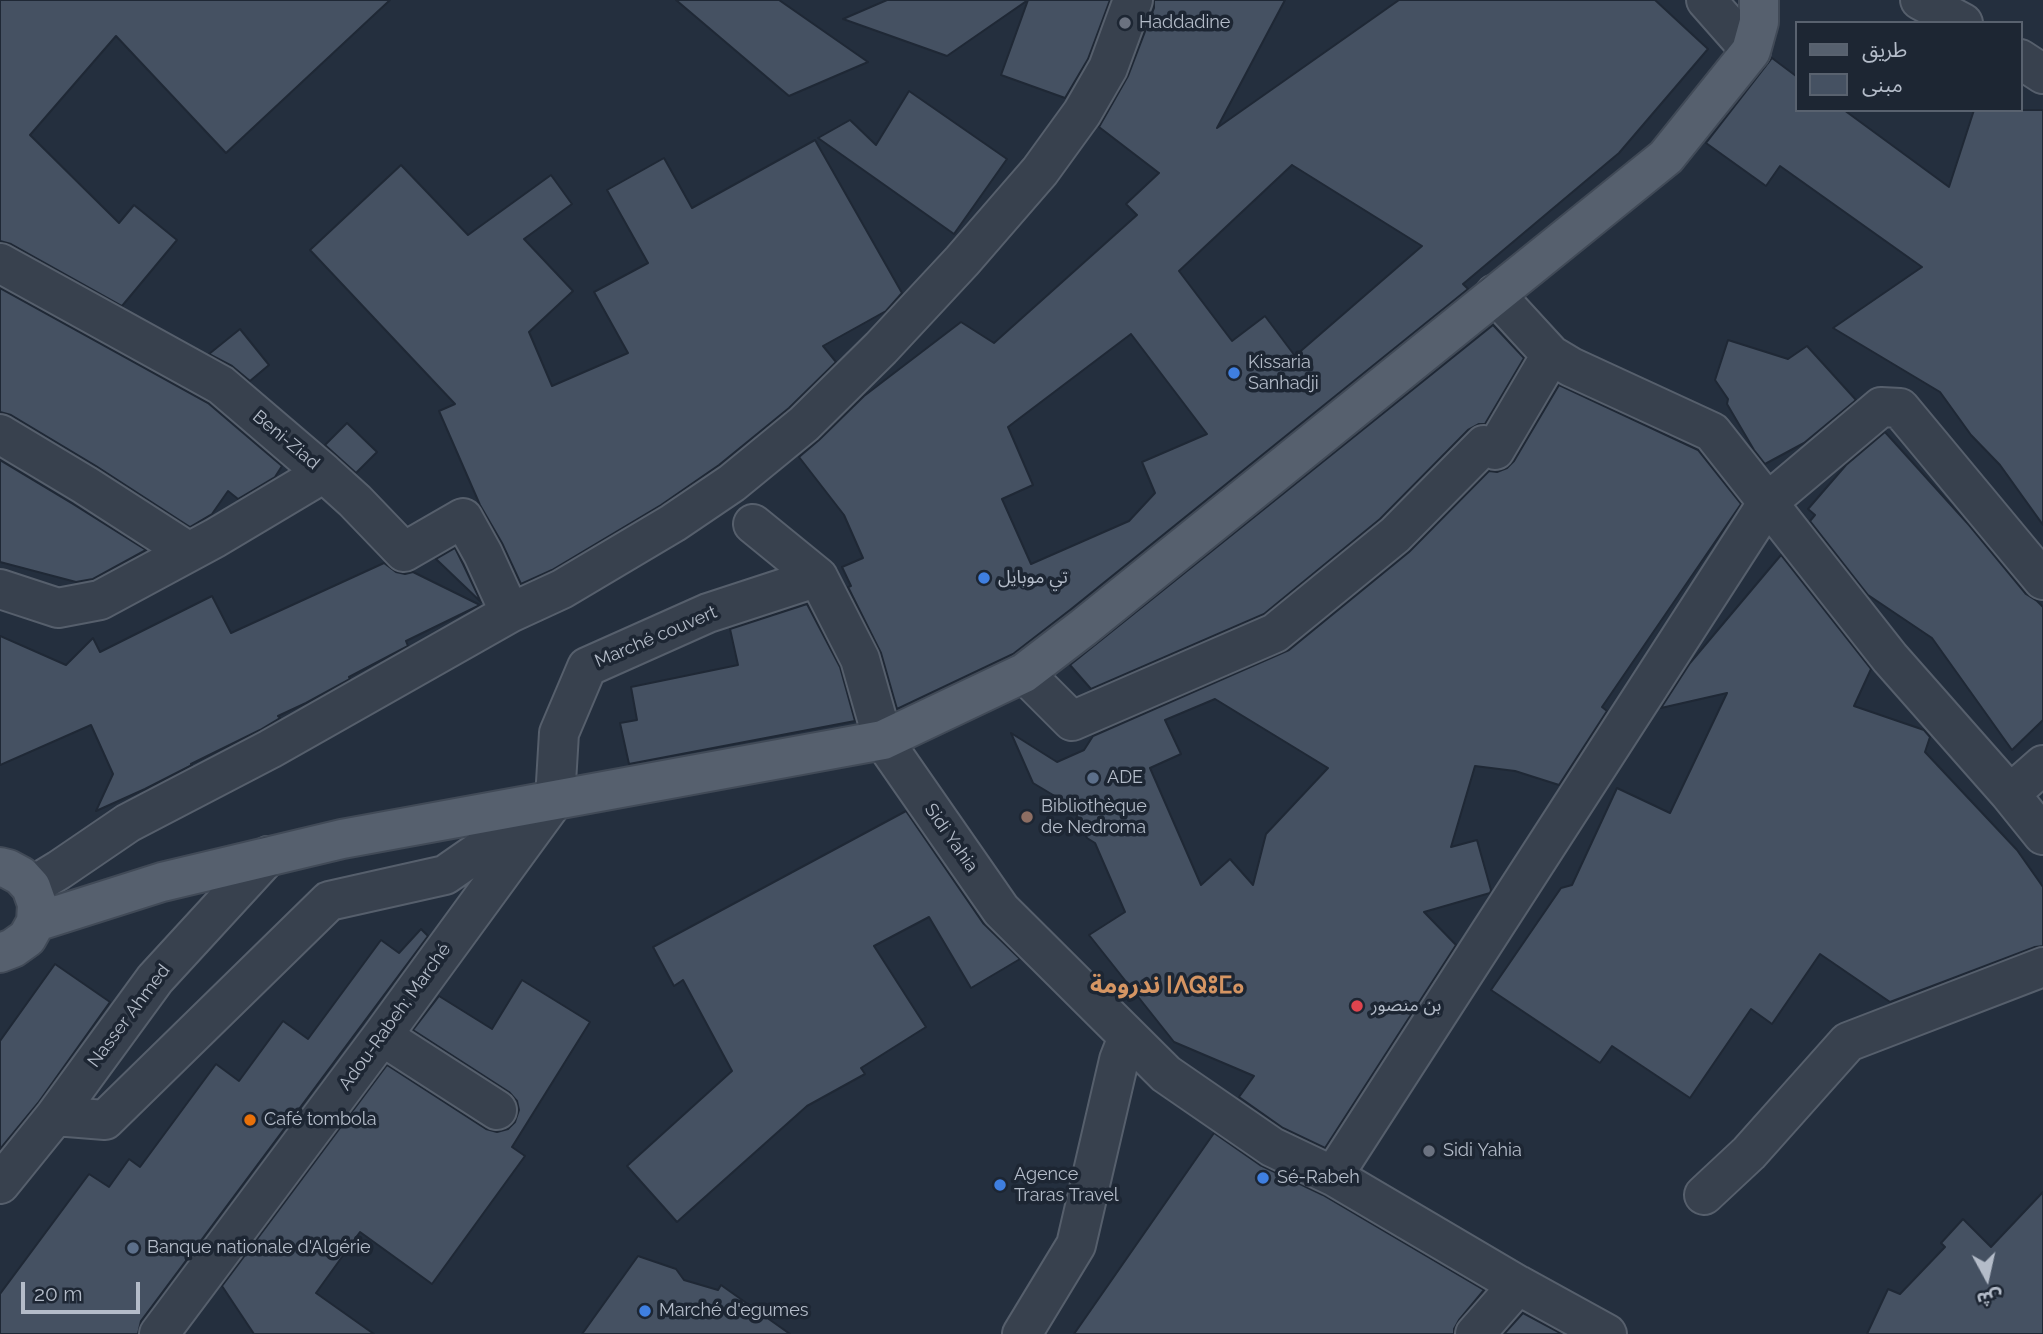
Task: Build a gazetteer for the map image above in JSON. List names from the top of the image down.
{
  "streets": {
    "street": [
      "Beni-Ziad",
      "Marché couvert",
      "Sidi Yahia",
      "Nasser Ahmed",
      "Adou-Rabeh; Marché"
    ]
  },
  "crossings": [
    ["Marché couvert", "Sidi Yahia"],
    ["Marché couvert", "Adou-Rabeh; Marché"]
  ],
  "districts": ["ندرومة ⵏⴷⵕⵓⵎⴰ"],
  "places": [
    "Haddadine",
    "Kissaria Sanhadji",
    "تي موبايل",
    "ADE",
    "Bibliothèque de Nedroma",
    "بن منصور",
    "Café tombola",
    "Sidi Yahia",
    "Sé-Rabeh",
    "Agence Traras Travel",
    "Banque nationale d'Algérie",
    "Marché d'egumes"
  ],
  "legend": ["طريق", "مبنى"],
  "scale_bar": "20 m",
  "north": "bottom"
}
